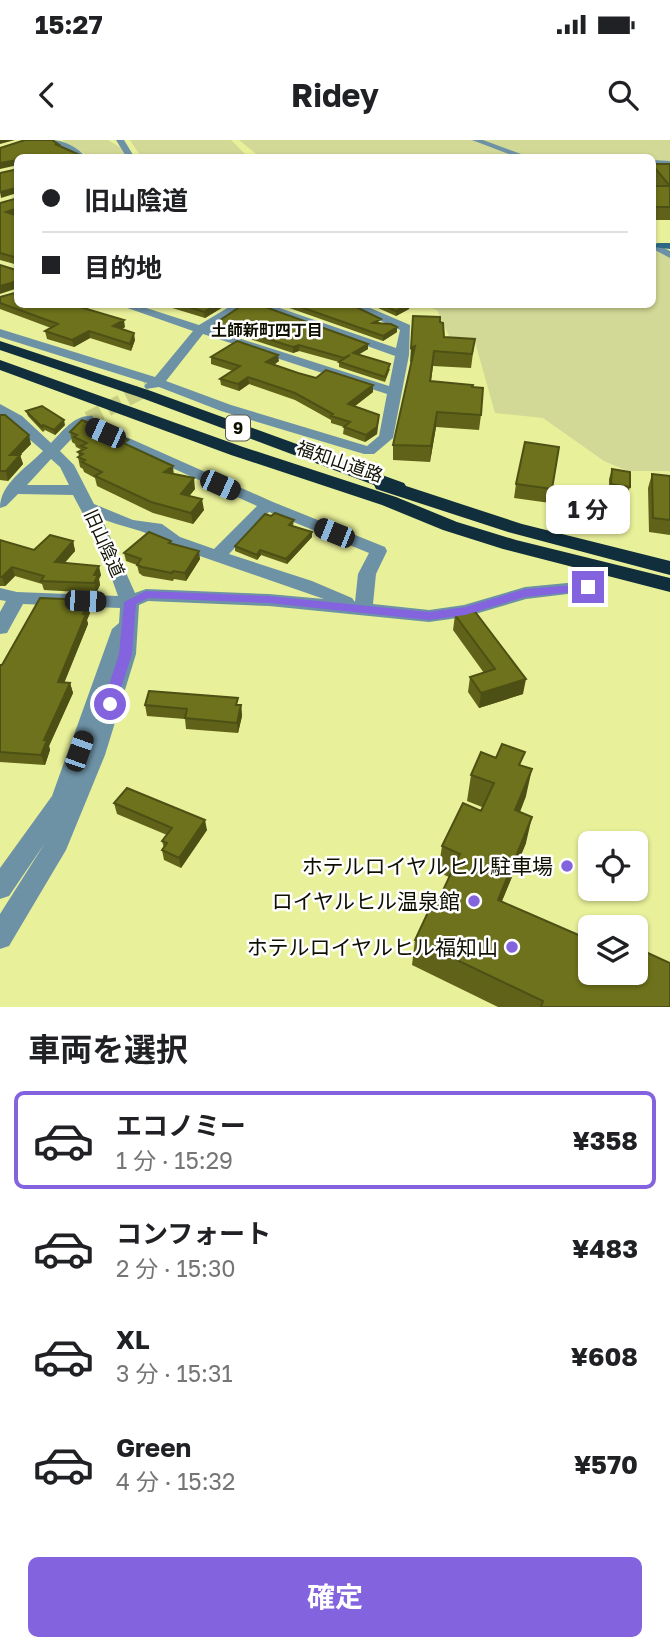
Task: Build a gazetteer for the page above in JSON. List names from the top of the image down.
{
  "streets": {
    "highway": ["9", "福知山道路"],
    "street": ["旧山陰道"]
  },
  "crossings": [
    ["9", "福知山道路"]
  ],
  "districts": ["土師新町四丁目"],
  "places": ["ホテルロイヤルヒル駐車場", "ロイヤルヒル温泉館", "ホテルロイヤルヒル福知山"],
  "page": {
    "status": "15:27",
    "header": "Ridey",
    "banner": ["旧山陰道", "目的地"],
    "bubble": "1 分",
    "heading": "車両を選択",
    "list": [
      {
        "name": "エコノミー",
        "note": "1 分 · 15:29",
        "value": "¥358"
      },
      {
        "name": "コンフォート",
        "note": "2 分 · 15:30",
        "value": "¥483"
      },
      {
        "name": "XL",
        "note": "3 分 · 15:31",
        "value": "¥608"
      },
      {
        "name": "Green",
        "note": "4 分 · 15:32",
        "value": "¥570"
      }
    ],
    "buttons": "確定"
  }
}
